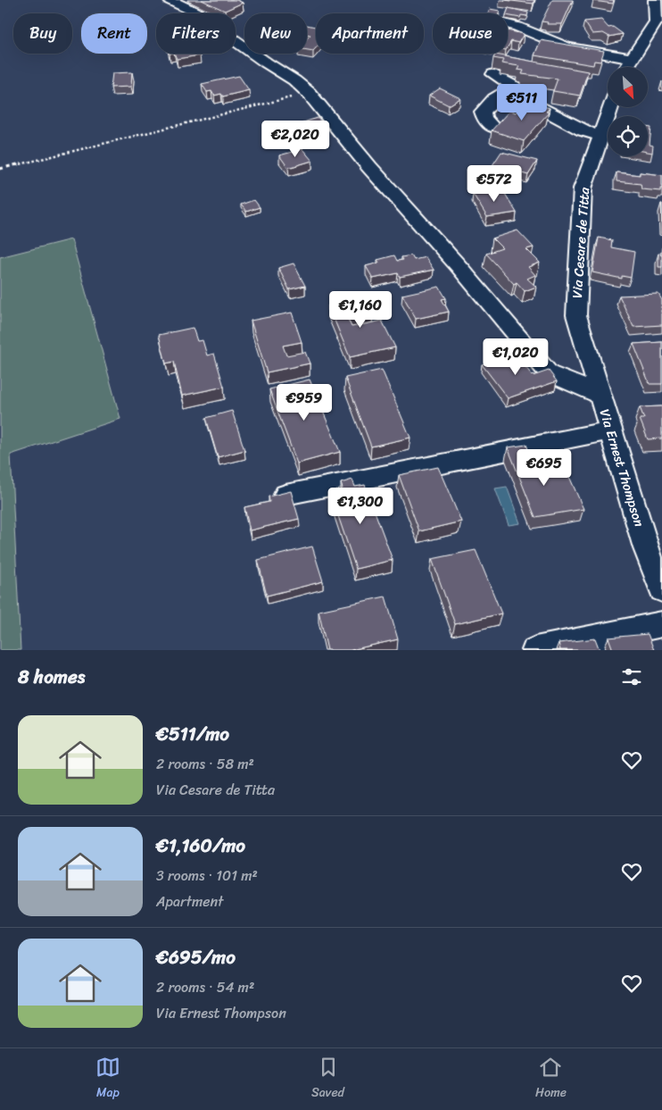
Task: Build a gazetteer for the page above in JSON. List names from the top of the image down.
{
  "streets": {
    "street": ["Via Cesare de Titta", "Via Ernest Thompson"]
  },
  "crossings": [
    ["Via Cesare de Titta", "Via Ernest Thompson"]
  ],
  "north": "bottom right",
  "page": {
    "chip": [
      "Buy",
      "Rent",
      "Filters",
      "New",
      "Apartment",
      "House"
    ],
    "price": [
      "€511",
      "€2,020",
      "€572",
      "€1,160",
      "€1,020",
      "€959",
      "€695",
      "€1,300"
    ],
    "heading": "8 homes",
    "list": [
      {
        "name": "€511/mo",
        "note": "2 rooms · 58 m² · Via Cesare de Titta"
      },
      {
        "name": "€1,160/mo",
        "note": "3 rooms · 101 m² · Apartment"
      },
      {
        "name": "€695/mo",
        "note": "2 rooms · 54 m² · Via Ernest Thompson"
      }
    ],
    "tabs": ["Map", "Saved", "Home"]
  }
}
